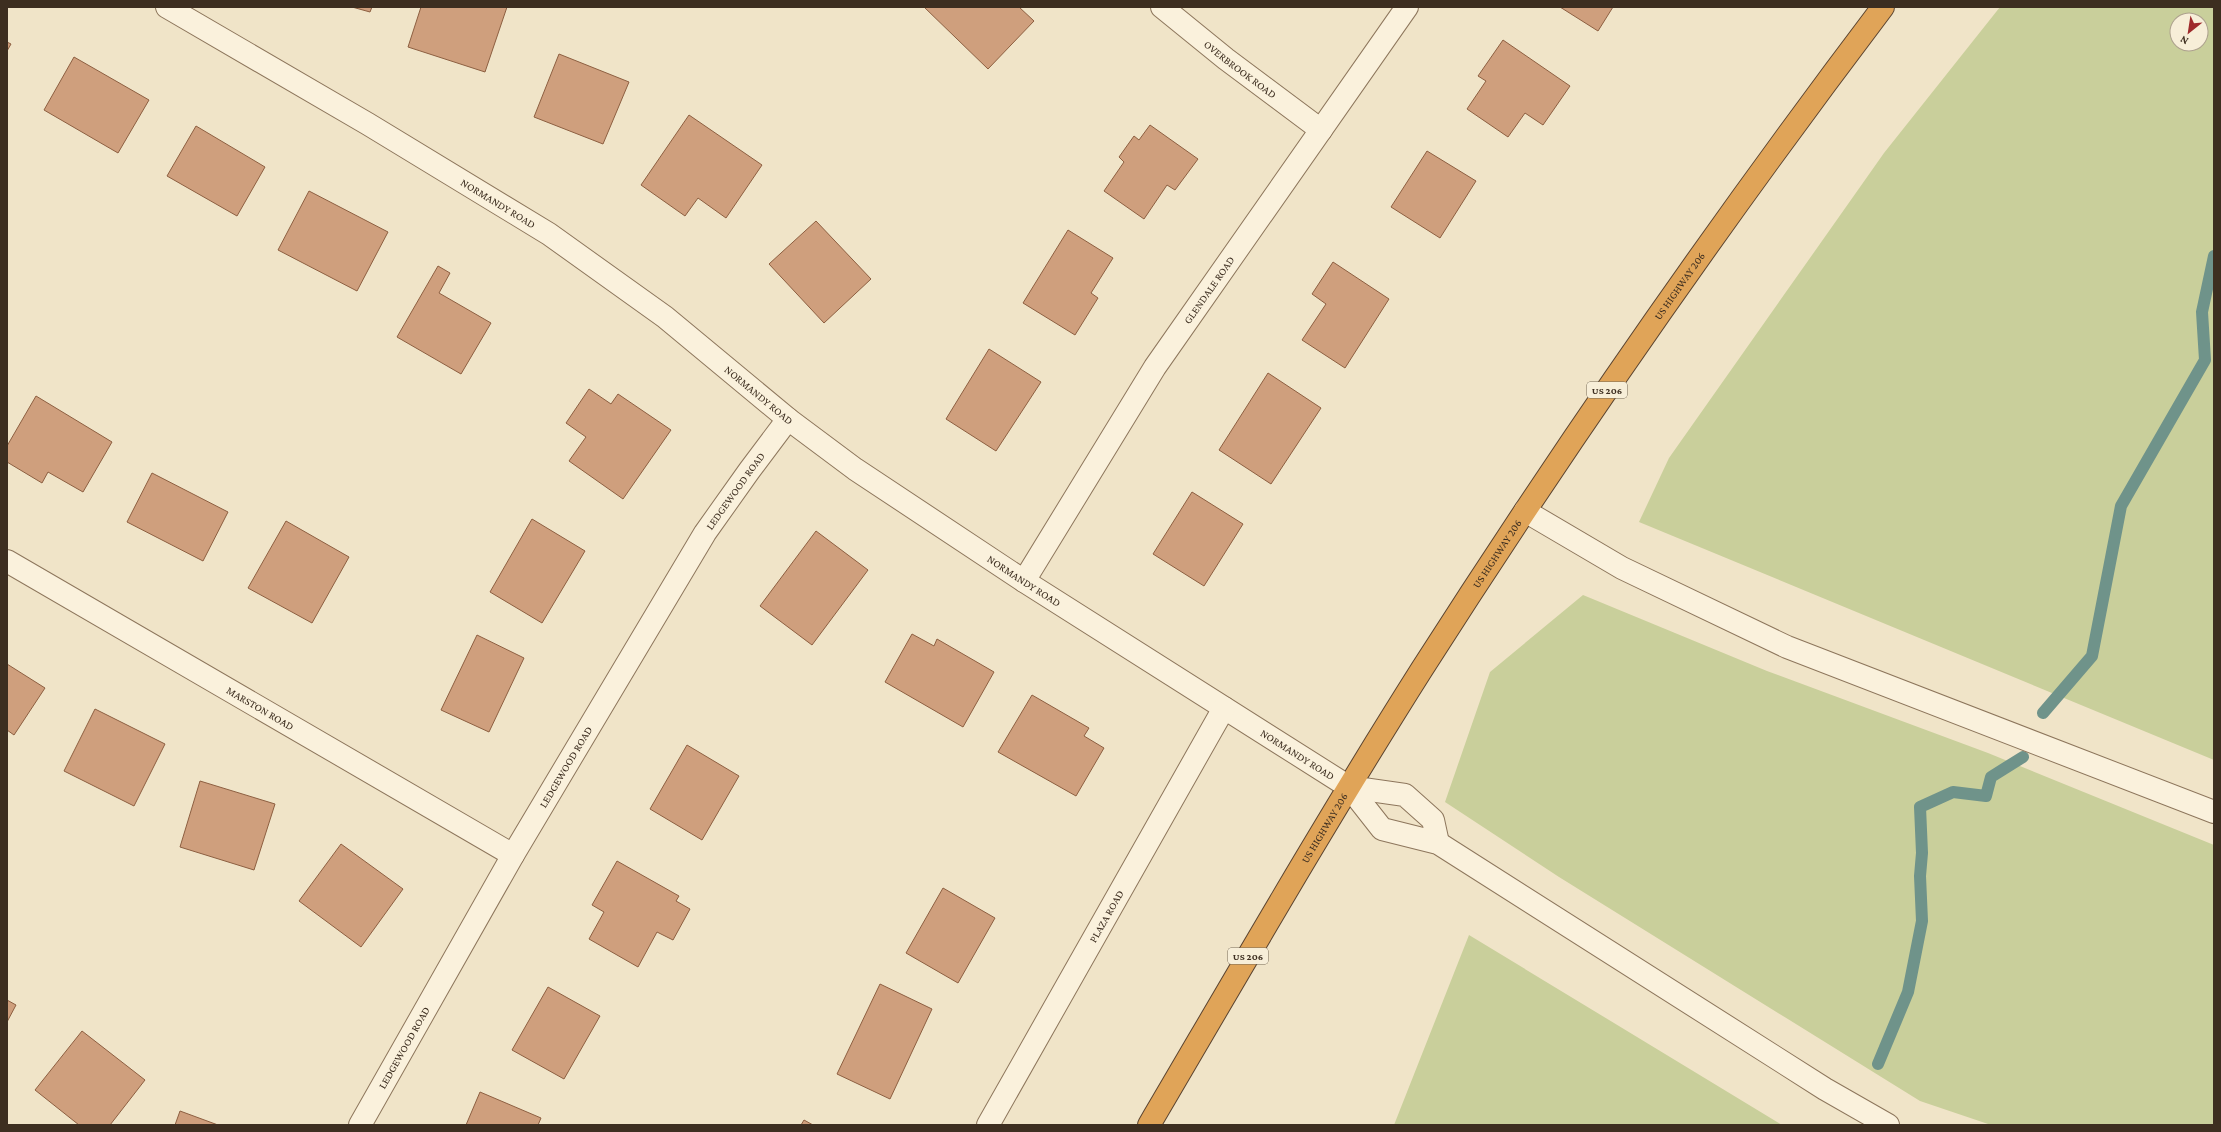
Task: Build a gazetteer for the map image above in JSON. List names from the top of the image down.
{
  "streets": {
    "highway": ["US HIGHWAY 206", "US 206"],
    "street": [
      "OVERBROOK ROAD",
      "NORMANDY ROAD",
      "GLENDALE ROAD",
      "LEDGEWOOD ROAD",
      "MARSTON ROAD",
      "PLAZA ROAD"
    ]
  },
  "crossings": [
    ["OVERBROOK ROAD", "GLENDALE ROAD"],
    ["NORMANDY ROAD", "US HIGHWAY 206"],
    ["NORMANDY ROAD", "GLENDALE ROAD"],
    ["NORMANDY ROAD", "LEDGEWOOD ROAD"],
    ["NORMANDY ROAD", "PLAZA ROAD"],
    ["LEDGEWOOD ROAD", "MARSTON ROAD"]
  ],
  "north": "bottom left"
}
